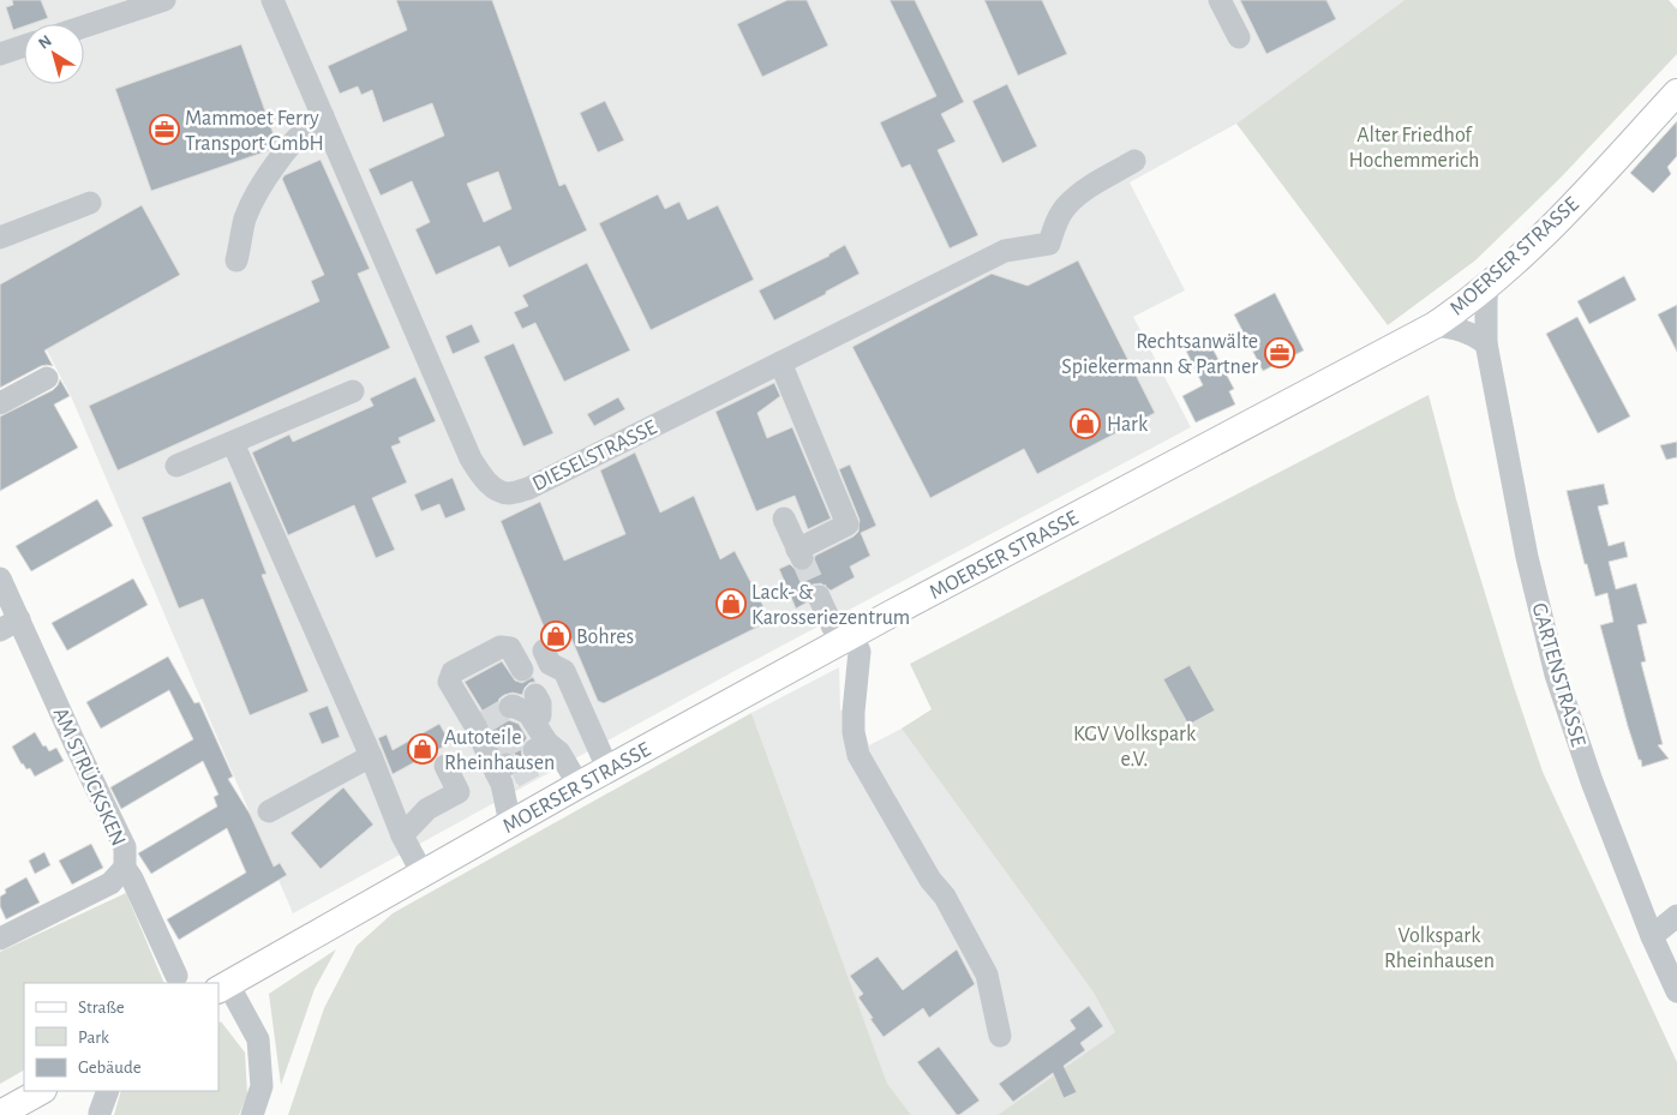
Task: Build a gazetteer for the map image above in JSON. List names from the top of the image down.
{
  "streets": {
    "main road": ["MOERSER STRASSE"],
    "street": ["DIESELSTRASSE", "GARTENSTRASSE", "AM STRÜCKSKEN"]
  },
  "crossings": [
    ["MOERSER STRASSE", "GARTENSTRASSE"]
  ],
  "parks": ["Alter Friedhof Hochemmerich", "KGV Volkspark e.V.", "Volkspark Rheinhausen"],
  "places": {
    "office": ["Mammoet Ferry Transport GmbH", "Rechtsanwälte Spiekermann & Partner"],
    "shop": [
      "Hark",
      "Lack- & Karosseriezentrum",
      "Bohres",
      "Autoteile Rheinhausen"
    ]
  },
  "legend": ["Straße", "Park", "Gebäude"],
  "north": "top left"
}
